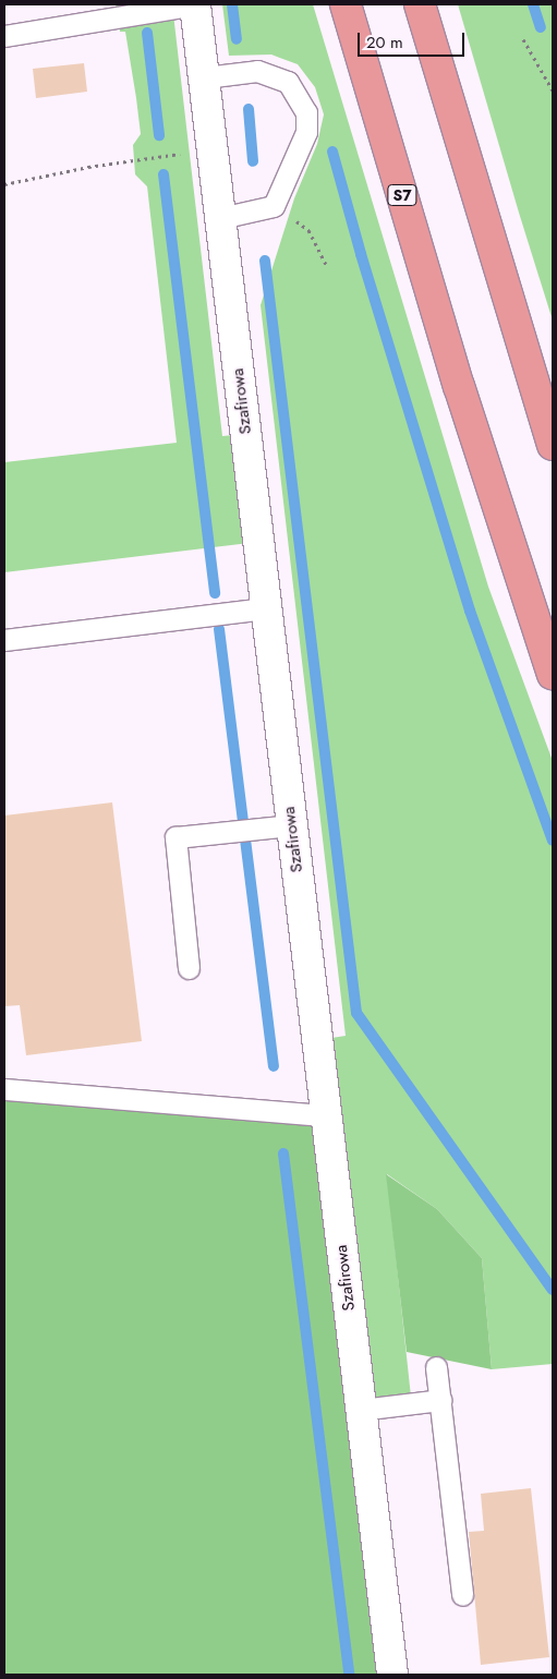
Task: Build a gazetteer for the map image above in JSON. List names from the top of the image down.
{
  "streets": {
    "highway": ["S7"],
    "street": ["Szafirowa"]
  },
  "scale_bar": "20 m"
}
